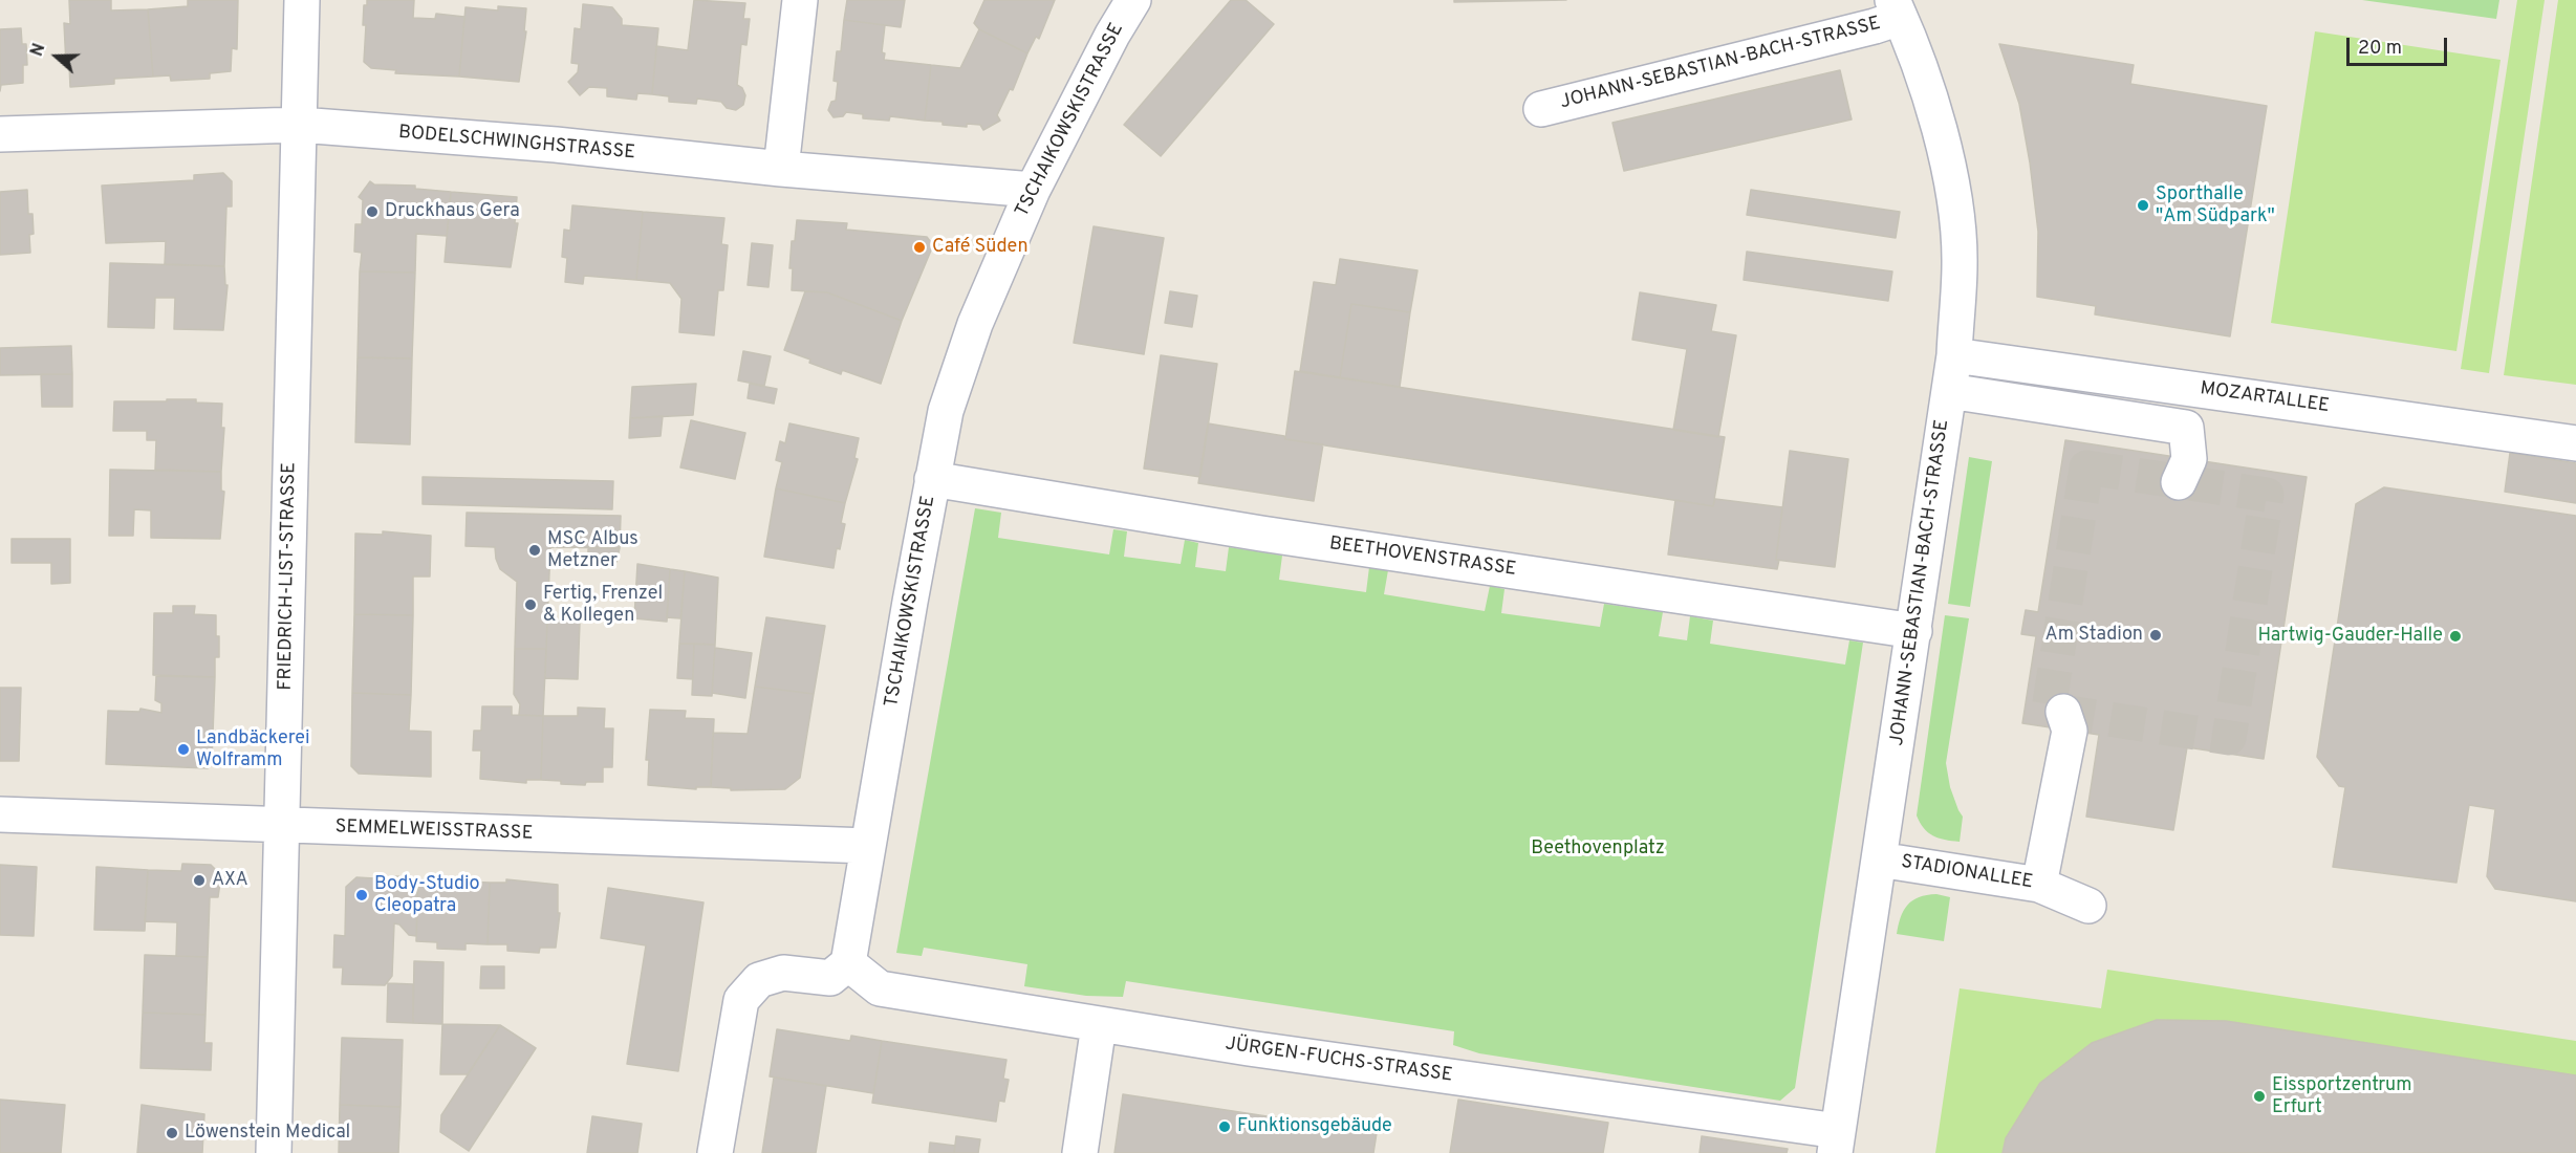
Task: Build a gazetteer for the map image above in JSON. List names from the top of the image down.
{
  "streets": {
    "street": [
      "JOHANN-SEBASTIAN-BACH-STRASSE",
      "TSCHAIKOWSKISTRASSE",
      "BODELSCHWINGHSTRASSE",
      "MOZARTALLEE",
      "BEETHOVENSTRASSE",
      "FRIEDRICH-LIST-STRASSE",
      "SEMMELWEISSTRASSE",
      "STADIONALLEE",
      "JÜRGEN-FUCHS-STRASSE"
    ]
  },
  "crossings": [
    ["JOHANN-SEBASTIAN-BACH-STRASSE", "MOZARTALLEE"],
    ["JOHANN-SEBASTIAN-BACH-STRASSE", "BEETHOVENSTRASSE"],
    ["JOHANN-SEBASTIAN-BACH-STRASSE", "STADIONALLEE"],
    ["JOHANN-SEBASTIAN-BACH-STRASSE", "JÜRGEN-FUCHS-STRASSE"],
    ["TSCHAIKOWSKISTRASSE", "BODELSCHWINGHSTRASSE"],
    ["TSCHAIKOWSKISTRASSE", "BEETHOVENSTRASSE"],
    ["TSCHAIKOWSKISTRASSE", "SEMMELWEISSTRASSE"],
    ["TSCHAIKOWSKISTRASSE", "JÜRGEN-FUCHS-STRASSE"],
    ["BODELSCHWINGHSTRASSE", "FRIEDRICH-LIST-STRASSE"],
    ["FRIEDRICH-LIST-STRASSE", "SEMMELWEISSTRASSE"]
  ],
  "parks": ["Beethovenplatz"],
  "places": [
    "Sporthalle \"Am Südpark\"",
    "Druckhaus Gera",
    "Café Süden",
    "MSC Albus Metzner",
    "Fertig, Frenzel & Kollegen",
    "Am Stadion",
    "Hartwig-Gauder-Halle",
    "Landbäckerei Wolframm",
    "AXA",
    "Body-Studio Cleopatra",
    "Eissportzentrum Erfurt",
    "Funktionsgebäude",
    "Löwenstein Medical"
  ],
  "scale_bar": "20 m",
  "north": "left"
}
